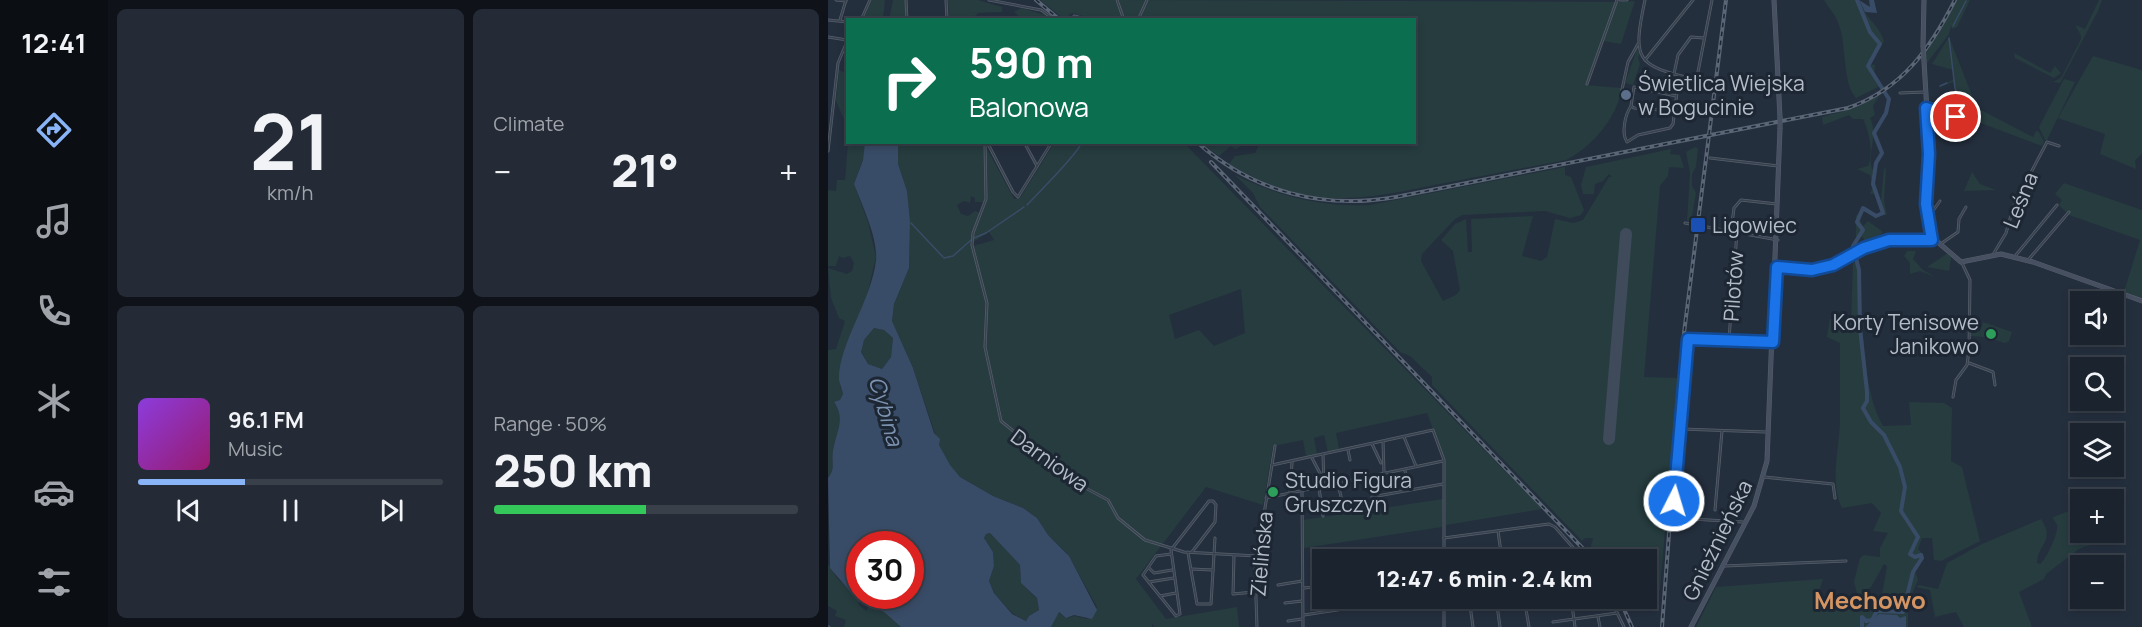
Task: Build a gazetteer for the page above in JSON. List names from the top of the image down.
{
  "streets": {
    "main road": ["Gnieźnieńska"],
    "street": [
      "Leśna",
      "Pilotów",
      "Darniowa",
      "Zielińska"
    ]
  },
  "crossings": [
    ["Darniowa", "Zielińska"]
  ],
  "districts": ["Mechowo"],
  "water": ["Cybina"],
  "places": {
    "other": ["Świetlica Wiejska w Bogucinie", "Korty Tenisowe Janikowo", "Studio Figura Gruszczyn"],
    "transit": ["Ligowiec"]
  },
  "page": {
    "tabs": "12:41",
    "tile": [
      ["21", "km/h"],
      "Climate",
      ["Range · 50%", "250 km"]
    ],
    "turn": ["590 m", "Balonowa"],
    "heat": ["−", "21°", "+"],
    "map_buttons": ["+", "−"],
    "song": ["96.1 FM", "Music"],
    "limit": "30",
    "trip": "12:47 · 6 min · 2.4 km"
  }
}
